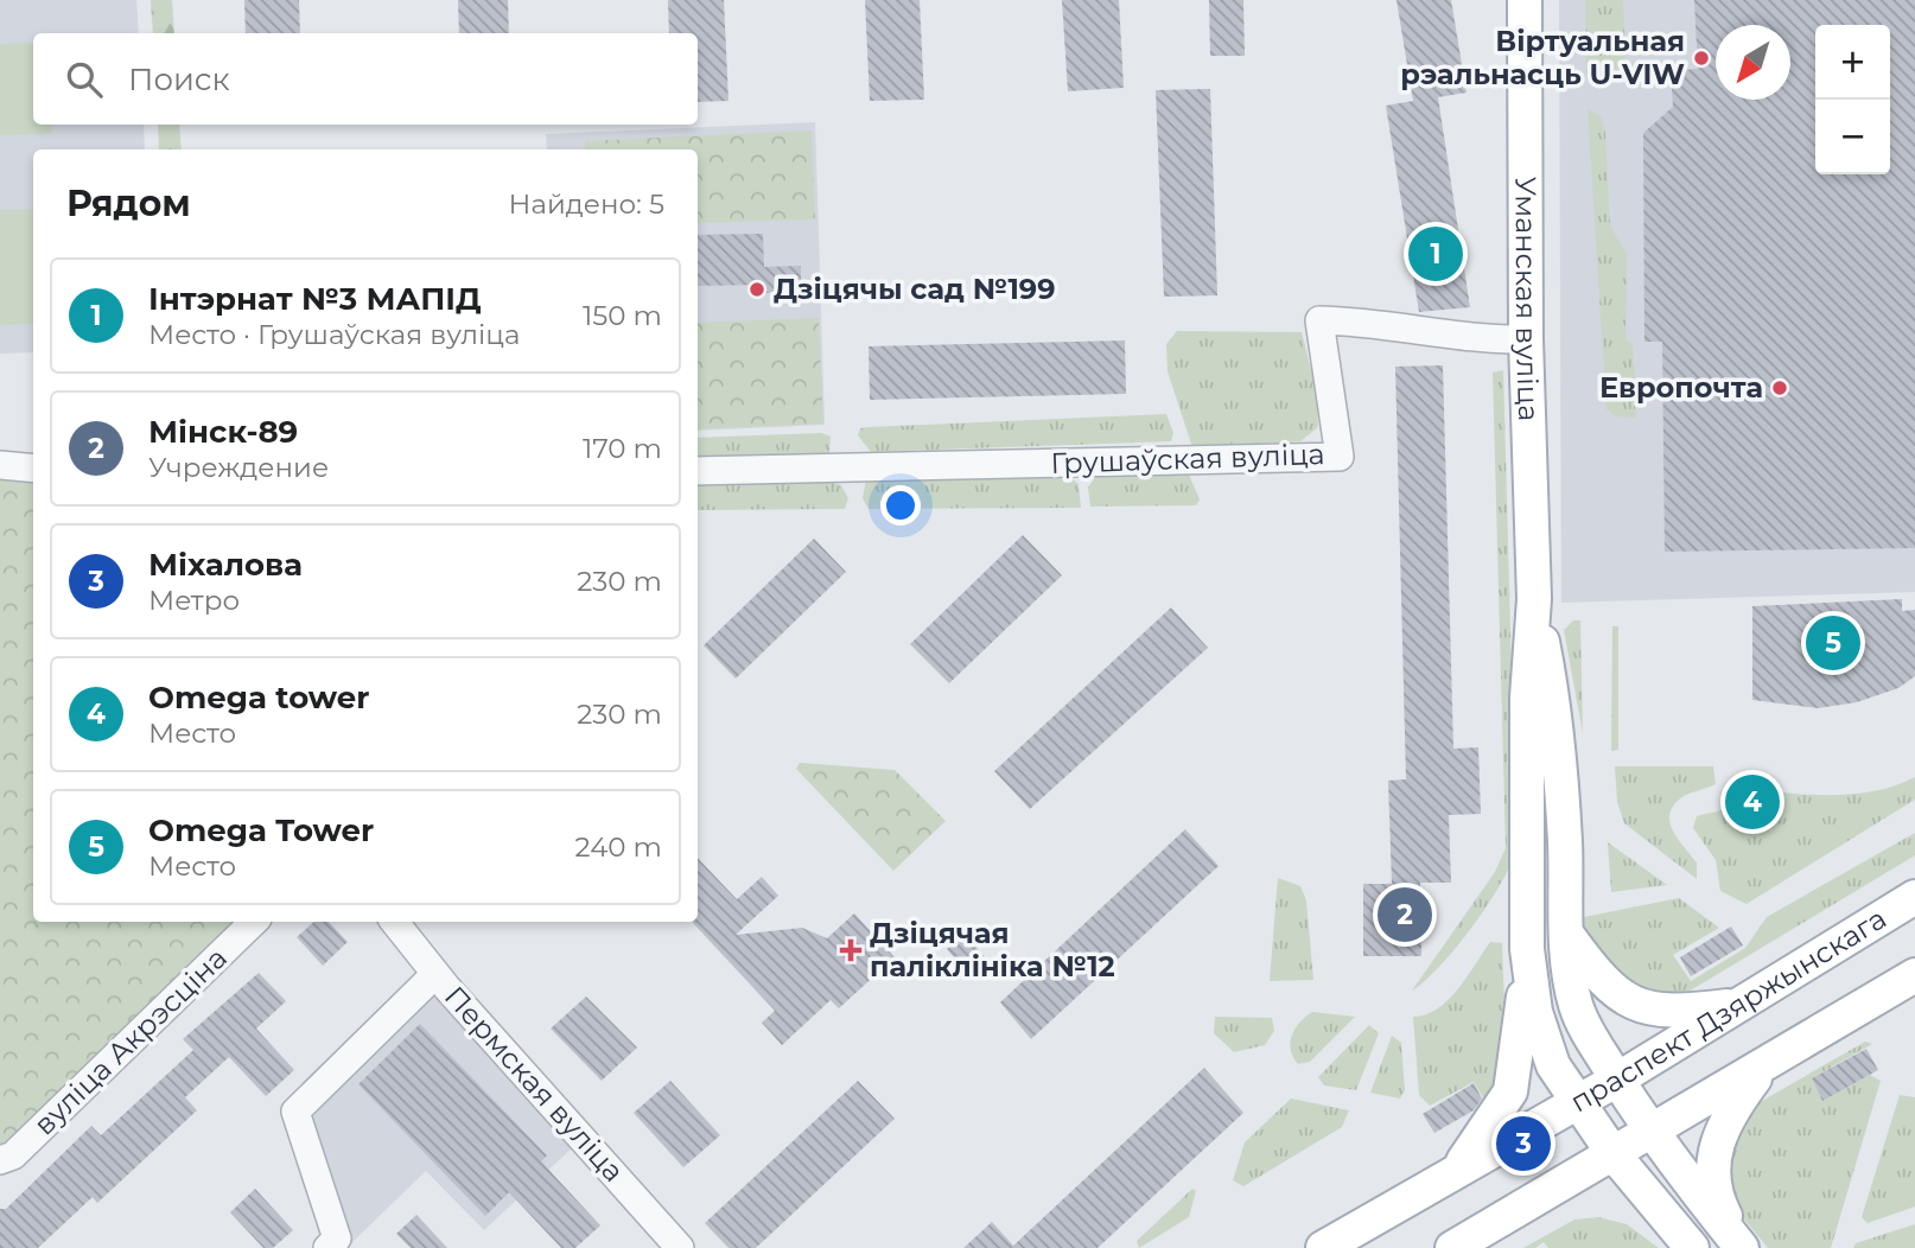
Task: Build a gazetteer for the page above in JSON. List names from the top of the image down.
{
  "streets": {
    "main road": ["Уманская вуліца", "праспект Дзяржынскага"],
    "street": ["Грушаўская вуліца", "вуліца Акрэсціна", "Пермская вуліца"]
  },
  "crossings": [
    ["Уманская вуліца", "Грушаўская вуліца"],
    ["Уманская вуліца", "праспект Дзяржынскага"]
  ],
  "places": {
    "other": ["Віртуальная рэальнасць U-VIW", "Дзіцячы сад №199", "Европочта"],
    "health": ["Дзіцячая паліклініка №12"]
  },
  "north": "bottom left",
  "page": {
    "map_buttons": ["+", "−"],
    "search": "Поиск",
    "heading": ["Рядом", "Найдено: 5"],
    "pins": [
      "1",
      "5",
      "4",
      "2",
      "3"
    ],
    "list": [
      {
        "mark": "1",
        "name": "Інтэрнат №3 МАПІД",
        "note": "Место · Грушаўская вуліца",
        "value": "150 m"
      },
      {
        "mark": "2",
        "name": "Мінск-89",
        "note": "Учреждение",
        "value": "170 m"
      },
      {
        "mark": "3",
        "name": "Міхалова",
        "note": "Метро",
        "value": "230 m"
      },
      {
        "mark": "4",
        "name": "Omega tower",
        "note": "Место",
        "value": "230 m"
      },
      {
        "mark": "5",
        "name": "Omega Tower",
        "note": "Место",
        "value": "240 m"
      }
    ]
  }
}
